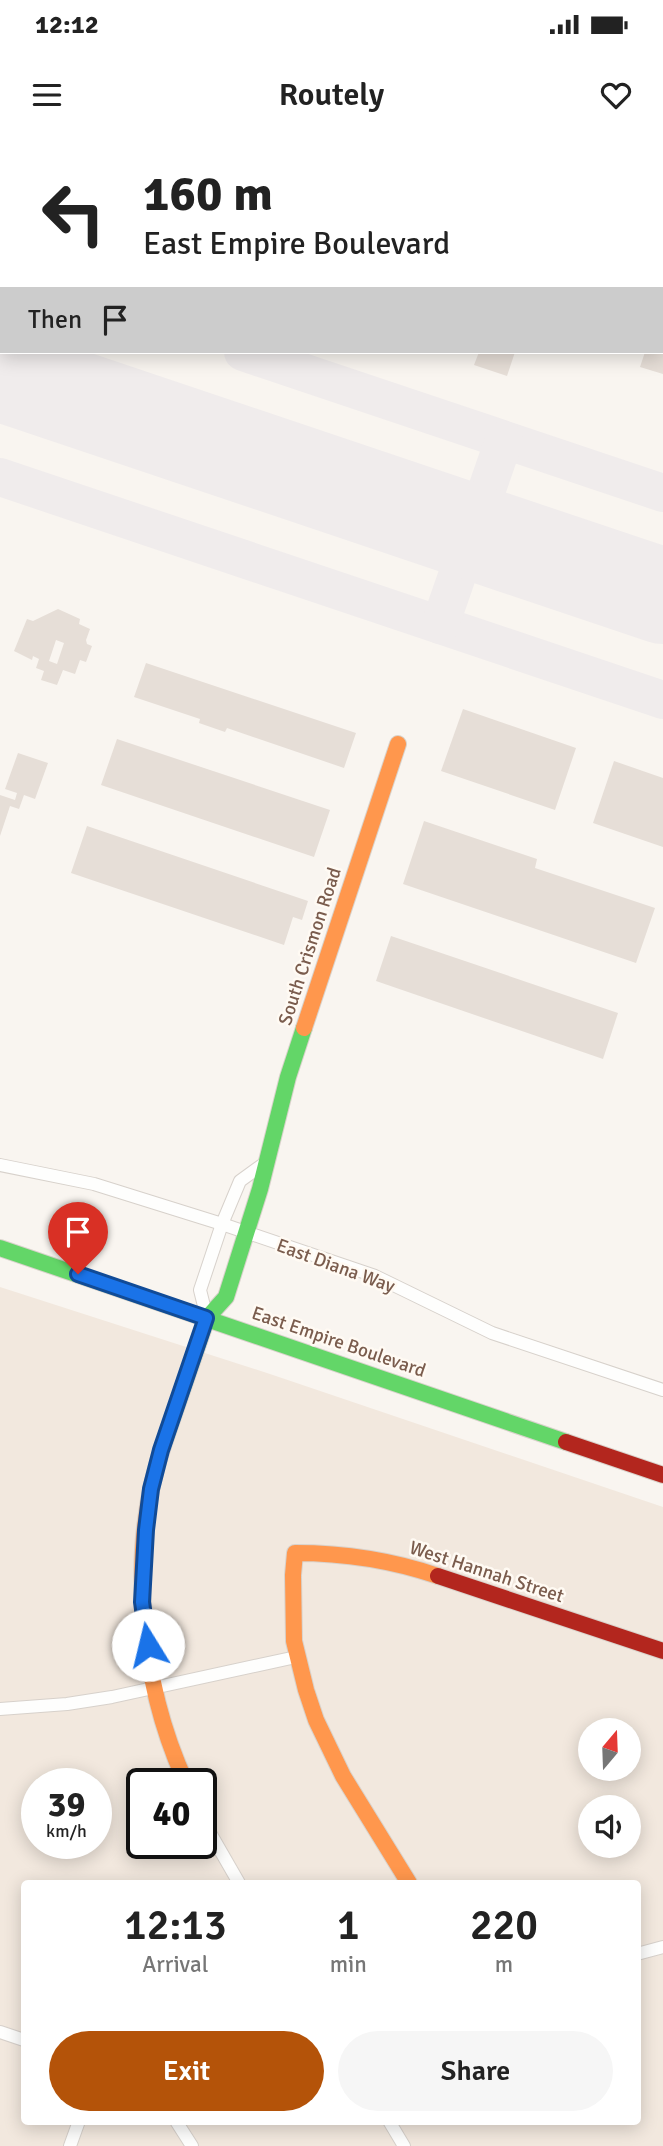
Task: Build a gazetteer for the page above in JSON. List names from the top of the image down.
{
  "streets": {
    "street": [
      "South Crismon Road",
      "East Diana Way",
      "East Empire Boulevard",
      "West Hannah Street"
    ]
  },
  "crossings": [
    ["South Crismon Road", "East Diana Way"],
    ["South Crismon Road", "East Empire Boulevard"]
  ],
  "north": "top",
  "page": {
    "status": "12:12",
    "header": "Routely",
    "turn": ["160 m", "East Empire Boulevard"],
    "then": "Then",
    "speed": "39 km/h",
    "limit": "40",
    "eta": [
      "12:13",
      "Arrival",
      "1",
      "min",
      "220",
      "m"
    ],
    "buttons": ["Exit", "Share"]
  }
}
